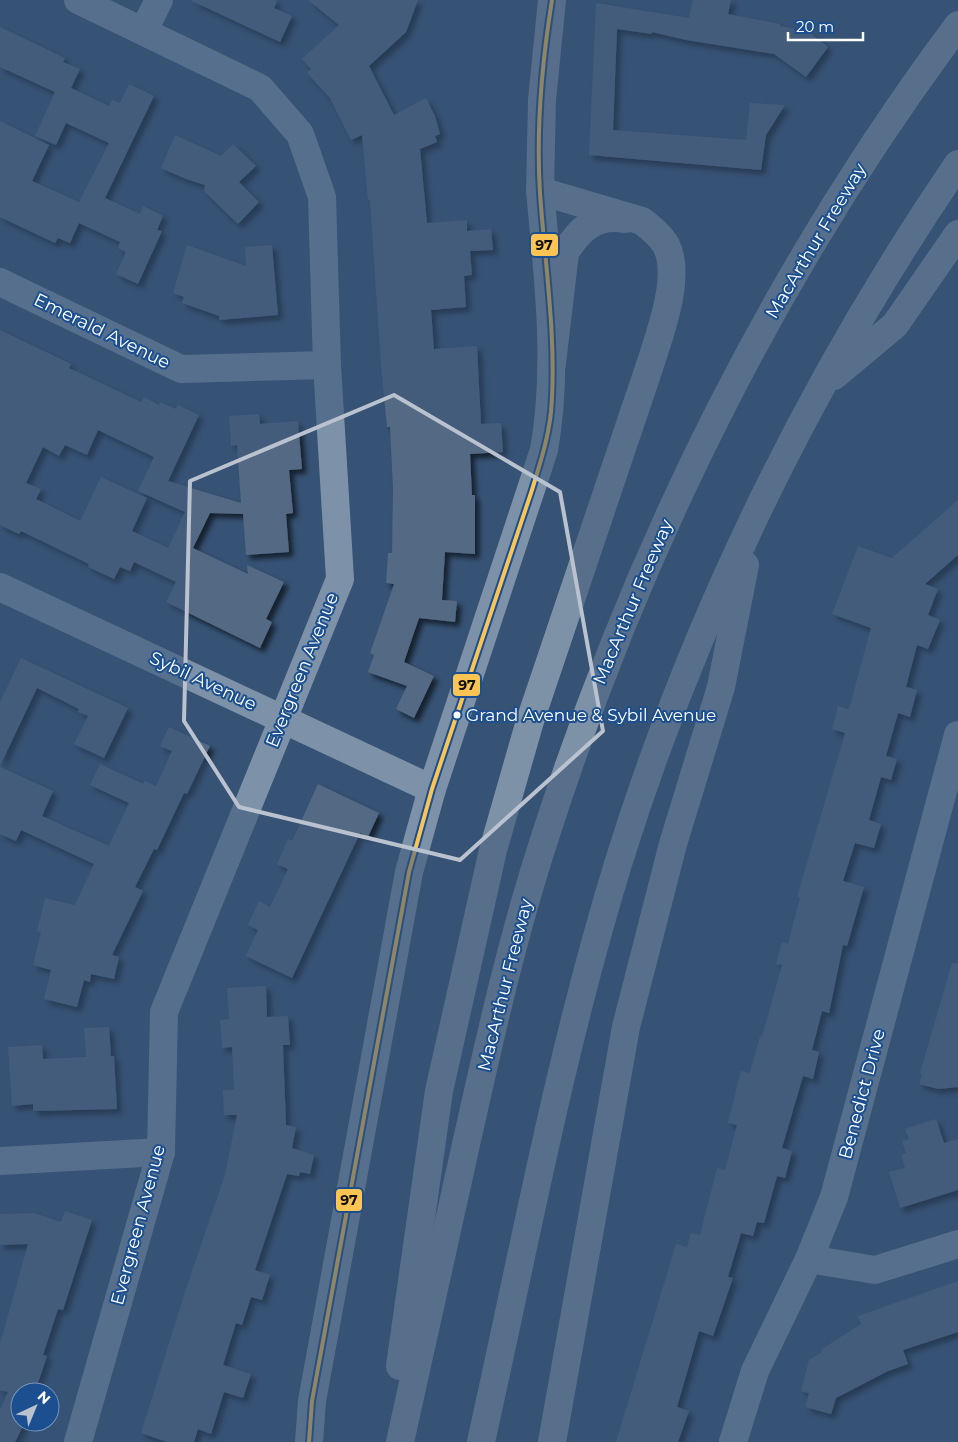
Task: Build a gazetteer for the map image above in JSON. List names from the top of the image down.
{
  "streets": {
    "highway": ["MacArthur Freeway"],
    "street": [
      "Emerald Avenue",
      "Evergreen Avenue",
      "Sybil Avenue",
      "Benedict Drive"
    ]
  },
  "crossings": [
    ["Emerald Avenue", "Evergreen Avenue"],
    ["Evergreen Avenue", "Sybil Avenue"]
  ],
  "places": ["Grand Avenue & Sybil Avenue"],
  "lines": ["transit line 97"],
  "scale_bar": "20 m",
  "north": "top right"
}
